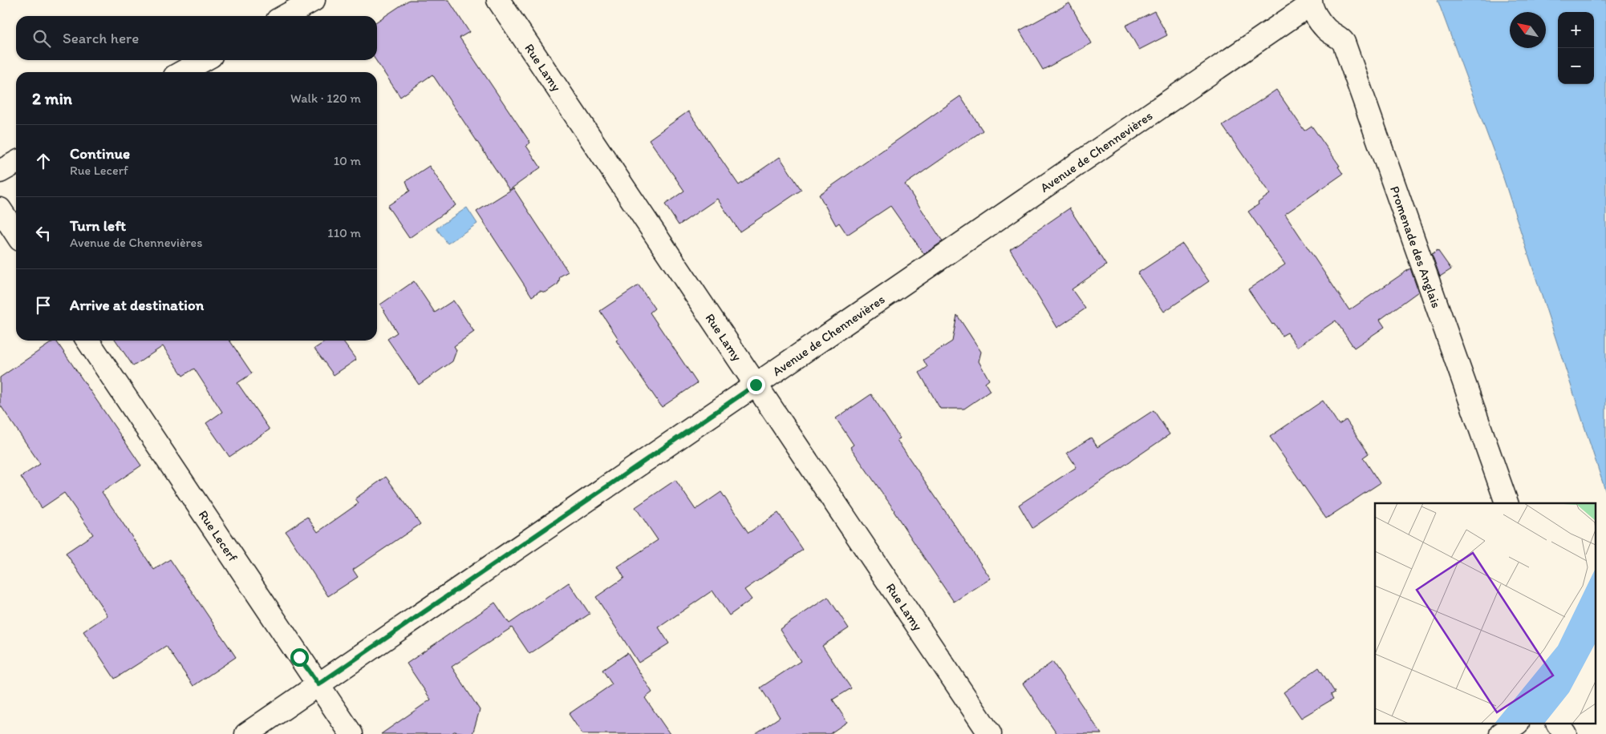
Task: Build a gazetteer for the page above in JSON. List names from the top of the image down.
{
  "streets": {
    "street": [
      "Rue Lamy",
      "Avenue de Chennevières",
      "Promenade des Anglais",
      "Rue Lecerf"
    ]
  },
  "crossings": [
    ["Rue Lamy", "Avenue de Chennevières"],
    ["Avenue de Chennevières", "Promenade des Anglais"],
    ["Avenue de Chennevières", "Rue Lecerf"]
  ],
  "north": "top left",
  "page": {
    "map_buttons": ["+", "−"],
    "search": "Search here",
    "heading": ["2 min", "Walk · 120 m"],
    "list": [
      ["Continue", "Rue Lecerf", "10 m"],
      ["Turn left", "Avenue de Chennevières", "110 m"],
      "Arrive at destination"
    ]
  }
}
